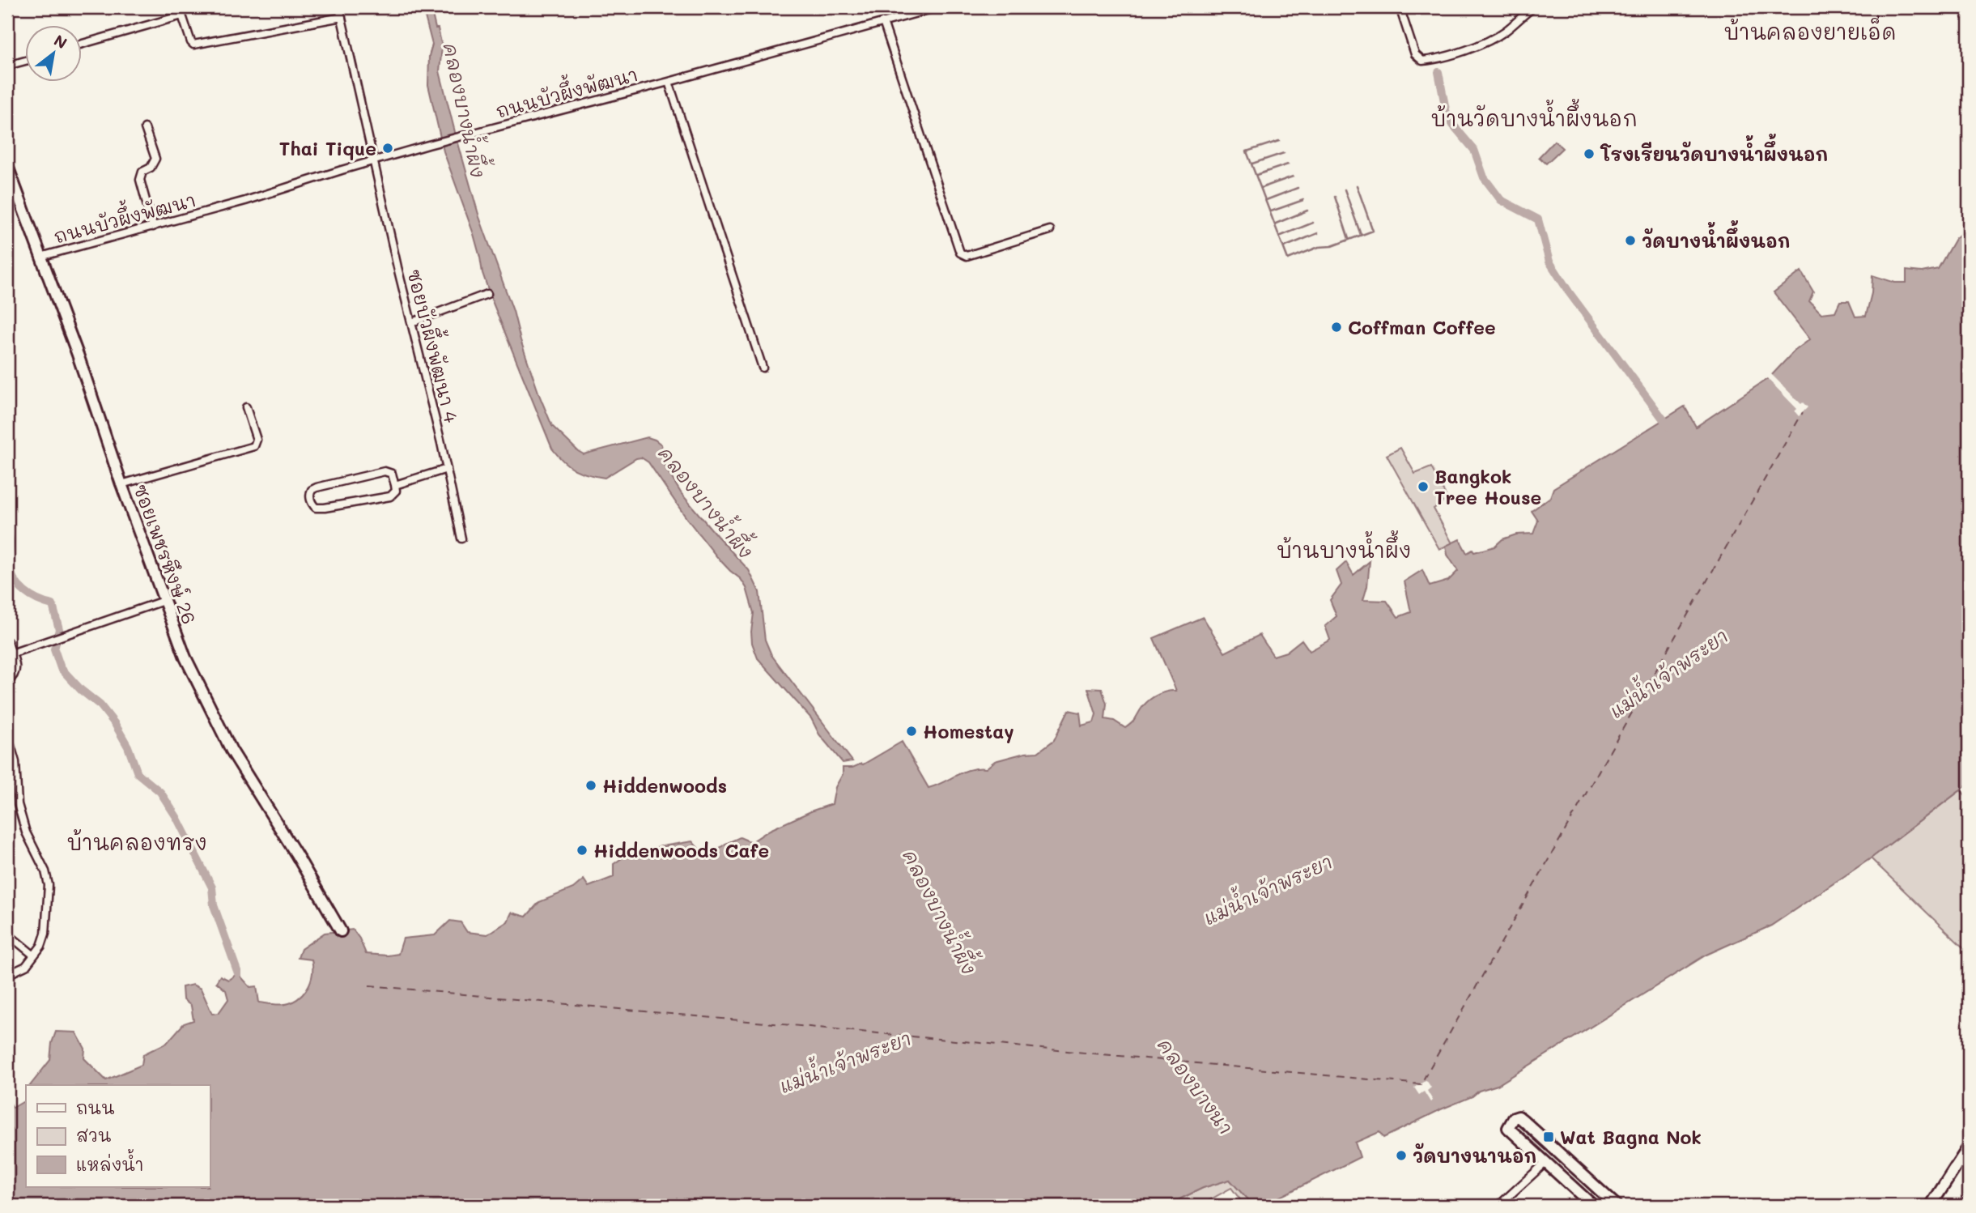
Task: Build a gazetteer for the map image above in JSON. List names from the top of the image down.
{
  "streets": {
    "street": ["ถนนบัวผึ้งพัฒนา", "ซอยบัวผึ้งพัฒนา 4", "ซอยเพชรหึงษ์ 26"]
  },
  "crossings": [
    ["ถนนบัวผึ้งพัฒนา", "ซอยบัวผึ้งพัฒนา 4"],
    ["ถนนบัวผึ้งพัฒนา", "ซอยเพชรหึงษ์ 26"]
  ],
  "districts": [
    "บ้านคลองยายเอ็ด",
    "บ้านวัดบางน้ำผึ้งนอก",
    "บ้านบางน้ำผึ้ง",
    "บ้านคลองทรง"
  ],
  "water": ["คลองบางน้ำผึ้ง", "แม่น้ำเจ้าพระยา", "คลองบางนา"],
  "places": {
    "other": [
      "Thai Tique",
      "โรงเรียนวัดบางน้ำผึ้งนอก",
      "วัดบางน้ำผึ้งนอก",
      "Coffman Coffee",
      "Bangkok Tree House",
      "Homestay",
      "Hiddenwoods",
      "Hiddenwoods Cafe",
      "วัดบางนานอก"
    ],
    "transit": ["Wat Bagna Nok"]
  },
  "legend": ["ถนน", "สวน", "แหล่งน้ำ"],
  "north": "top right"
}
